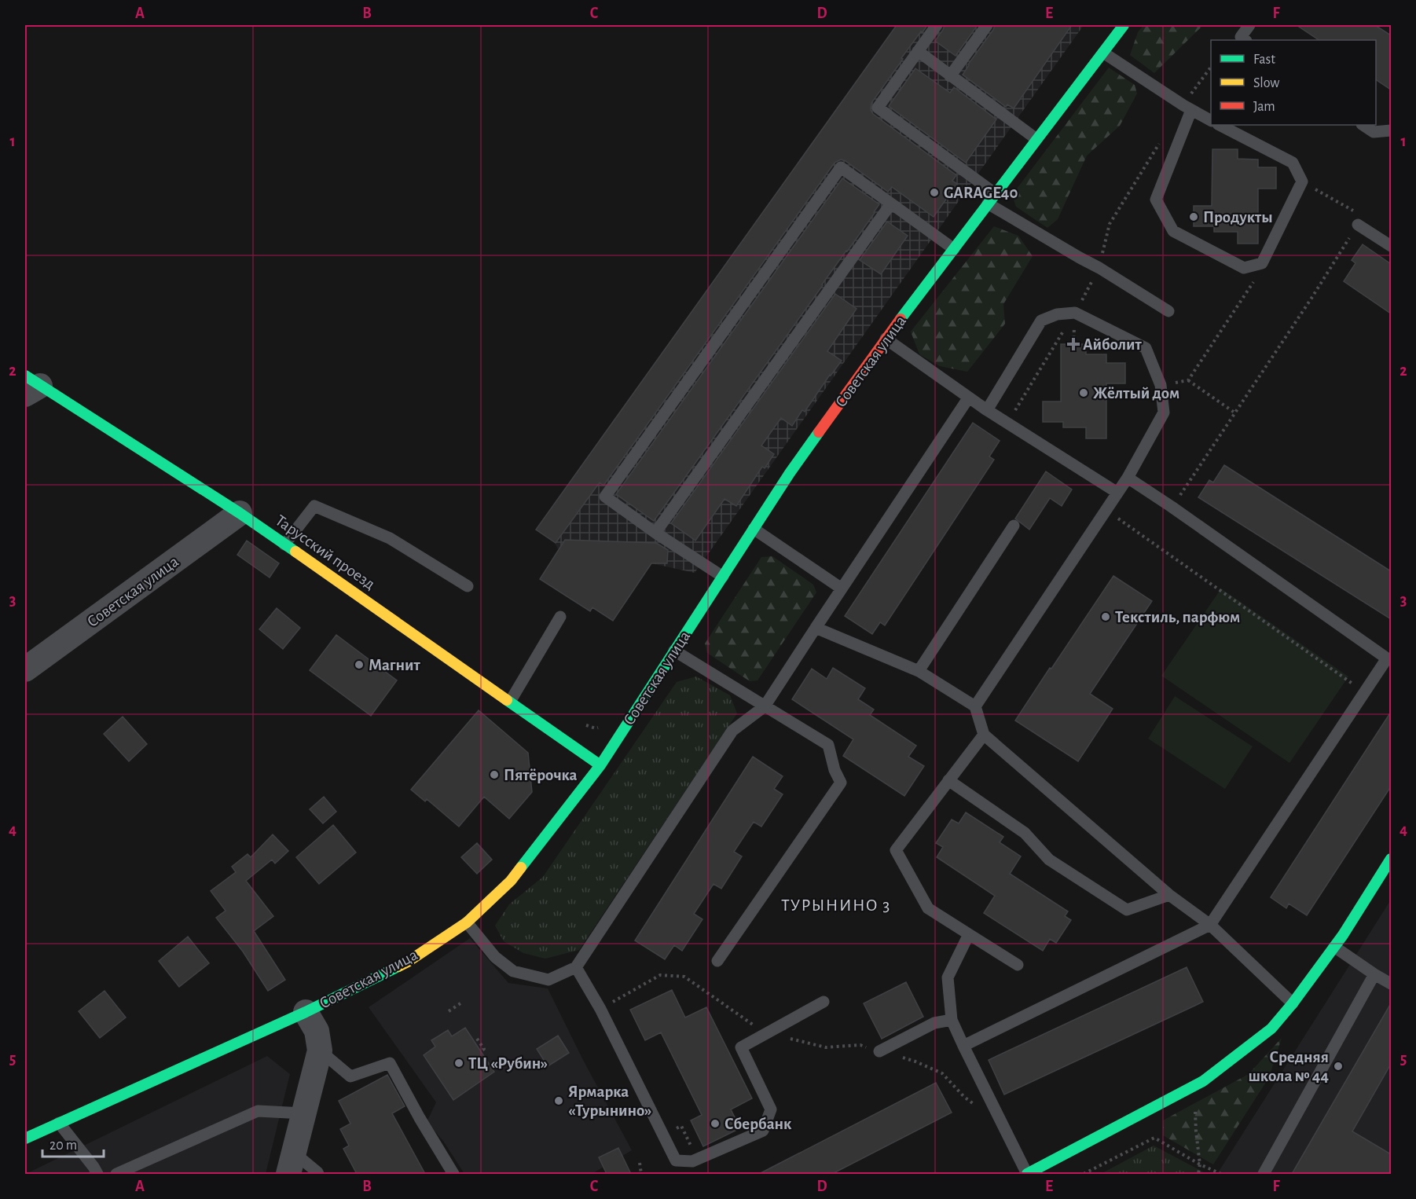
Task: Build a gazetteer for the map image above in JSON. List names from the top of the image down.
{
  "streets": {
    "main road": ["Советская улица", "Тарусский проезд"]
  },
  "crossings": [
    ["Советская улица", "Тарусский проезд"]
  ],
  "districts": ["ТУРЫНИНО 3"],
  "places": {
    "other": [
      "GARAGE40",
      "Продукты",
      "Жёлтый дом",
      "Текстиль, парфюм",
      "Магнит",
      "Пятёрочка",
      "ТЦ «Рубин»",
      "Средняя школа № 44",
      "Ярмарка «Турынино»",
      "Сбербанк"
    ],
    "health": ["Айболит"]
  },
  "legend": ["Fast", "Slow", "Jam"],
  "scale_bar": "20 m",
  "grid": {
    "columns": [
      "A",
      "B",
      "C",
      "D",
      "E",
      "F"
    ],
    "rows": [
      "1",
      "2",
      "3",
      "4",
      "5"
    ]
  }
}
